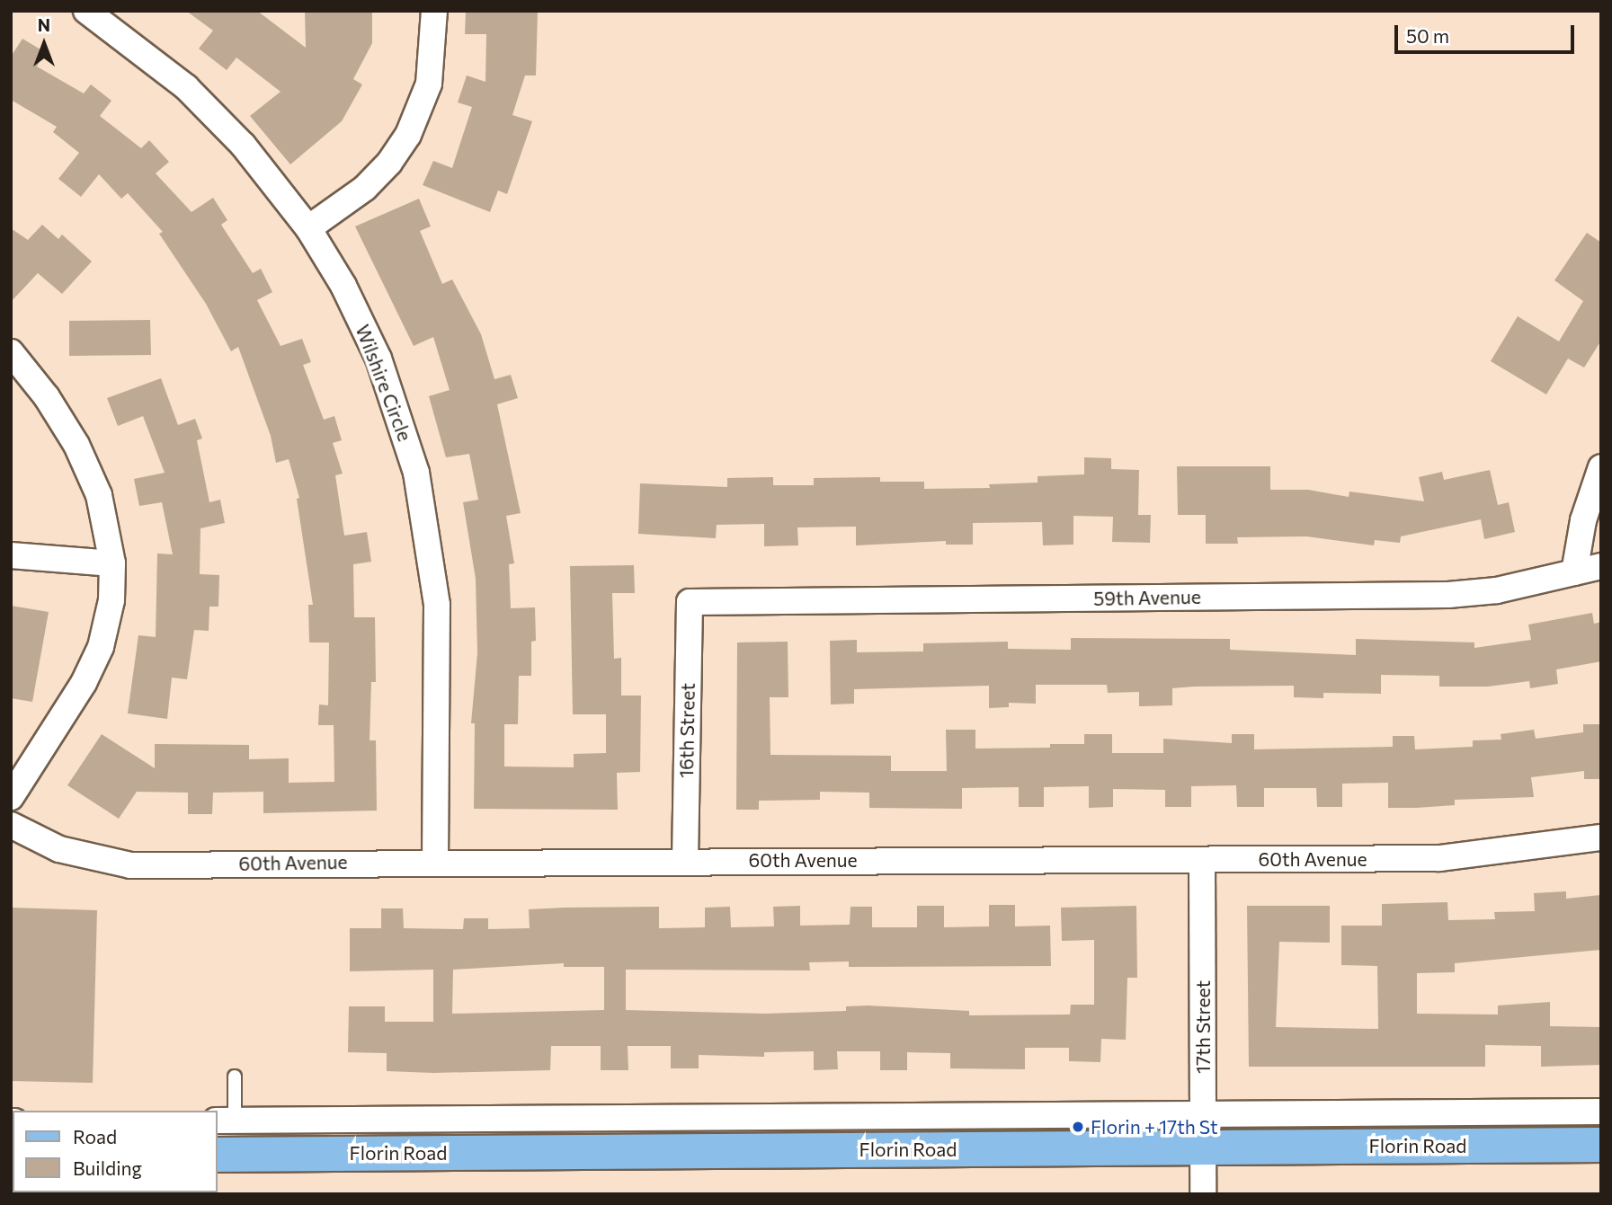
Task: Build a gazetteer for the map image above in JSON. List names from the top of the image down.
{
  "streets": {
    "main road": ["Florin Road"],
    "street": [
      "Wilshire Circle",
      "59th Avenue",
      "16th Street",
      "60th Avenue",
      "17th Street"
    ]
  },
  "crossings": [
    ["Wilshire Circle", "60th Avenue"],
    ["59th Avenue", "16th Street"],
    ["16th Street", "60th Avenue"],
    ["60th Avenue", "17th Street"],
    ["17th Street", "Florin Road"]
  ],
  "places": ["Florin + 17th St"],
  "legend": ["Road", "Building"],
  "scale_bar": "50 m",
  "north": "top"
}
